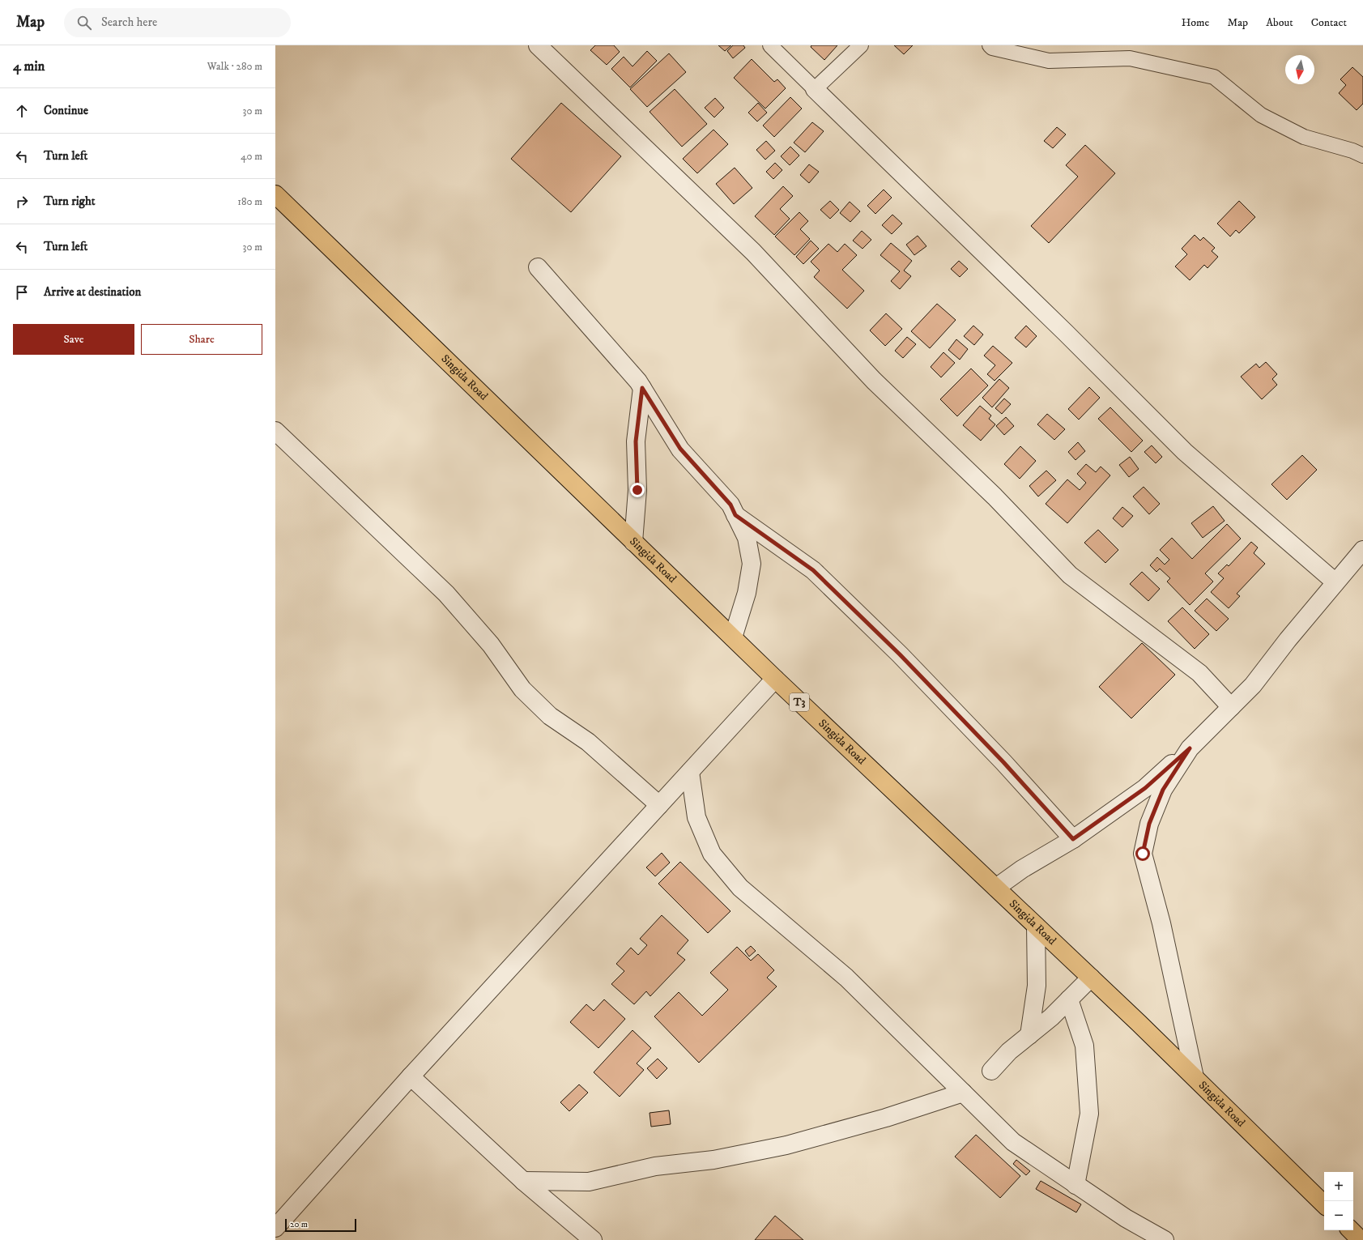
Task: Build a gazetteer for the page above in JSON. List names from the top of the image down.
{
  "streets": {
    "highway": ["Singida Road", "T3"]
  },
  "scale_bar": "20 m",
  "north": "bottom",
  "page": {
    "header": "Map",
    "search": "Search here",
    "nav": [
      "Home",
      "Map",
      "About",
      "Contact"
    ],
    "heading": ["4 min", "Walk · 280 m"],
    "list": [
      ["Continue", "30 m"],
      ["Turn left", "40 m"],
      ["Turn right", "180 m"],
      ["Turn left", "30 m"],
      "Arrive at destination"
    ],
    "buttons": ["Save", "Share"],
    "map_buttons": ["+", "−"],
    "scale": "20 m"
  }
}
